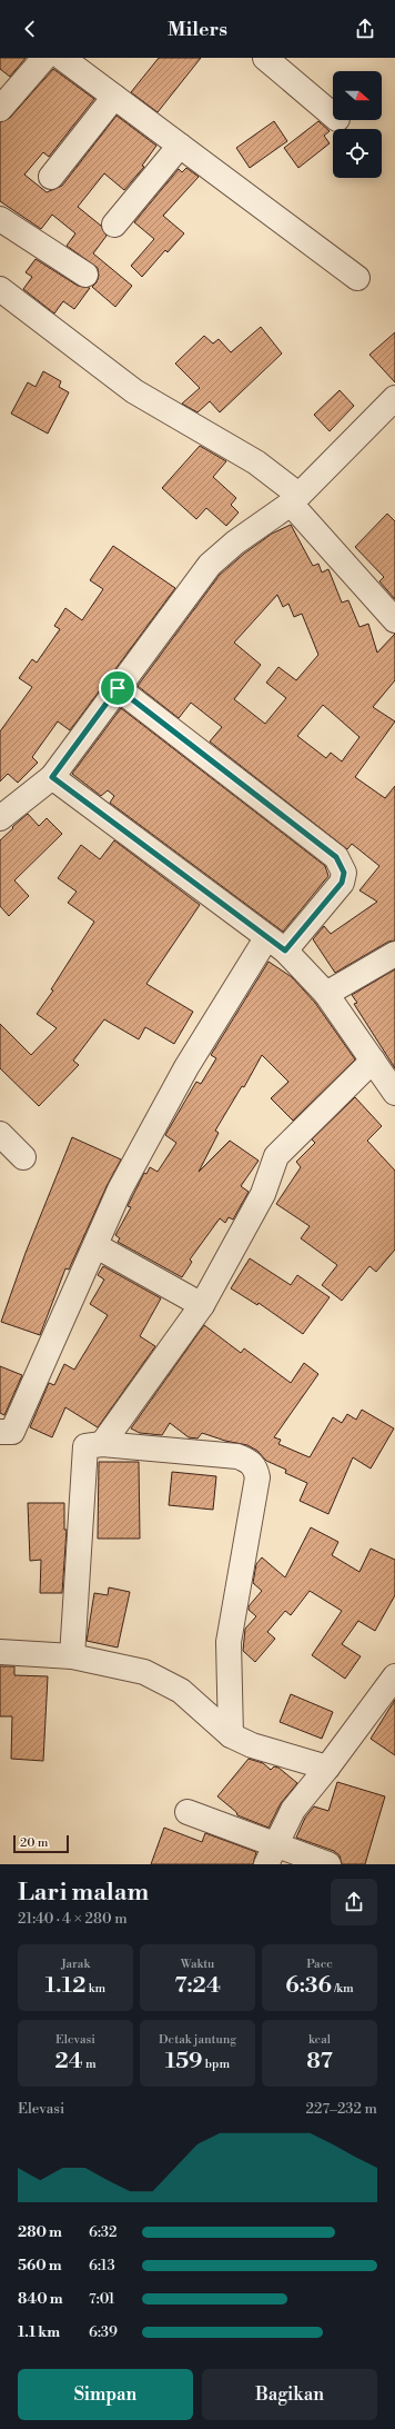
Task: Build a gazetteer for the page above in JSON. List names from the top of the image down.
{
  "scale_bar": "20 m",
  "north": "right",
  "page": {
    "header": "Milers",
    "scale": "20 m",
    "heading": ["Lari malam", "21:40 · 4 × 280 m"],
    "stats": [
      ["Jarak", "1.12 km"],
      ["Waktu", "7:24"],
      ["Pace", "6:36 /km"],
      ["Elevasi", "24 m"],
      ["Detak jantung", "159 bpm"],
      ["kcal", "87"]
    ],
    "chart": ["Elevasi", "227–232 m"],
    "list": [
      {
        "name": "280 m",
        "note": "6:32"
      },
      {
        "name": "560 m",
        "note": "6:13"
      },
      {
        "name": "840 m",
        "note": "7:01"
      },
      {
        "name": "1.1 km",
        "note": "6:39"
      }
    ],
    "buttons": ["Simpan", "Bagikan"]
  }
}
